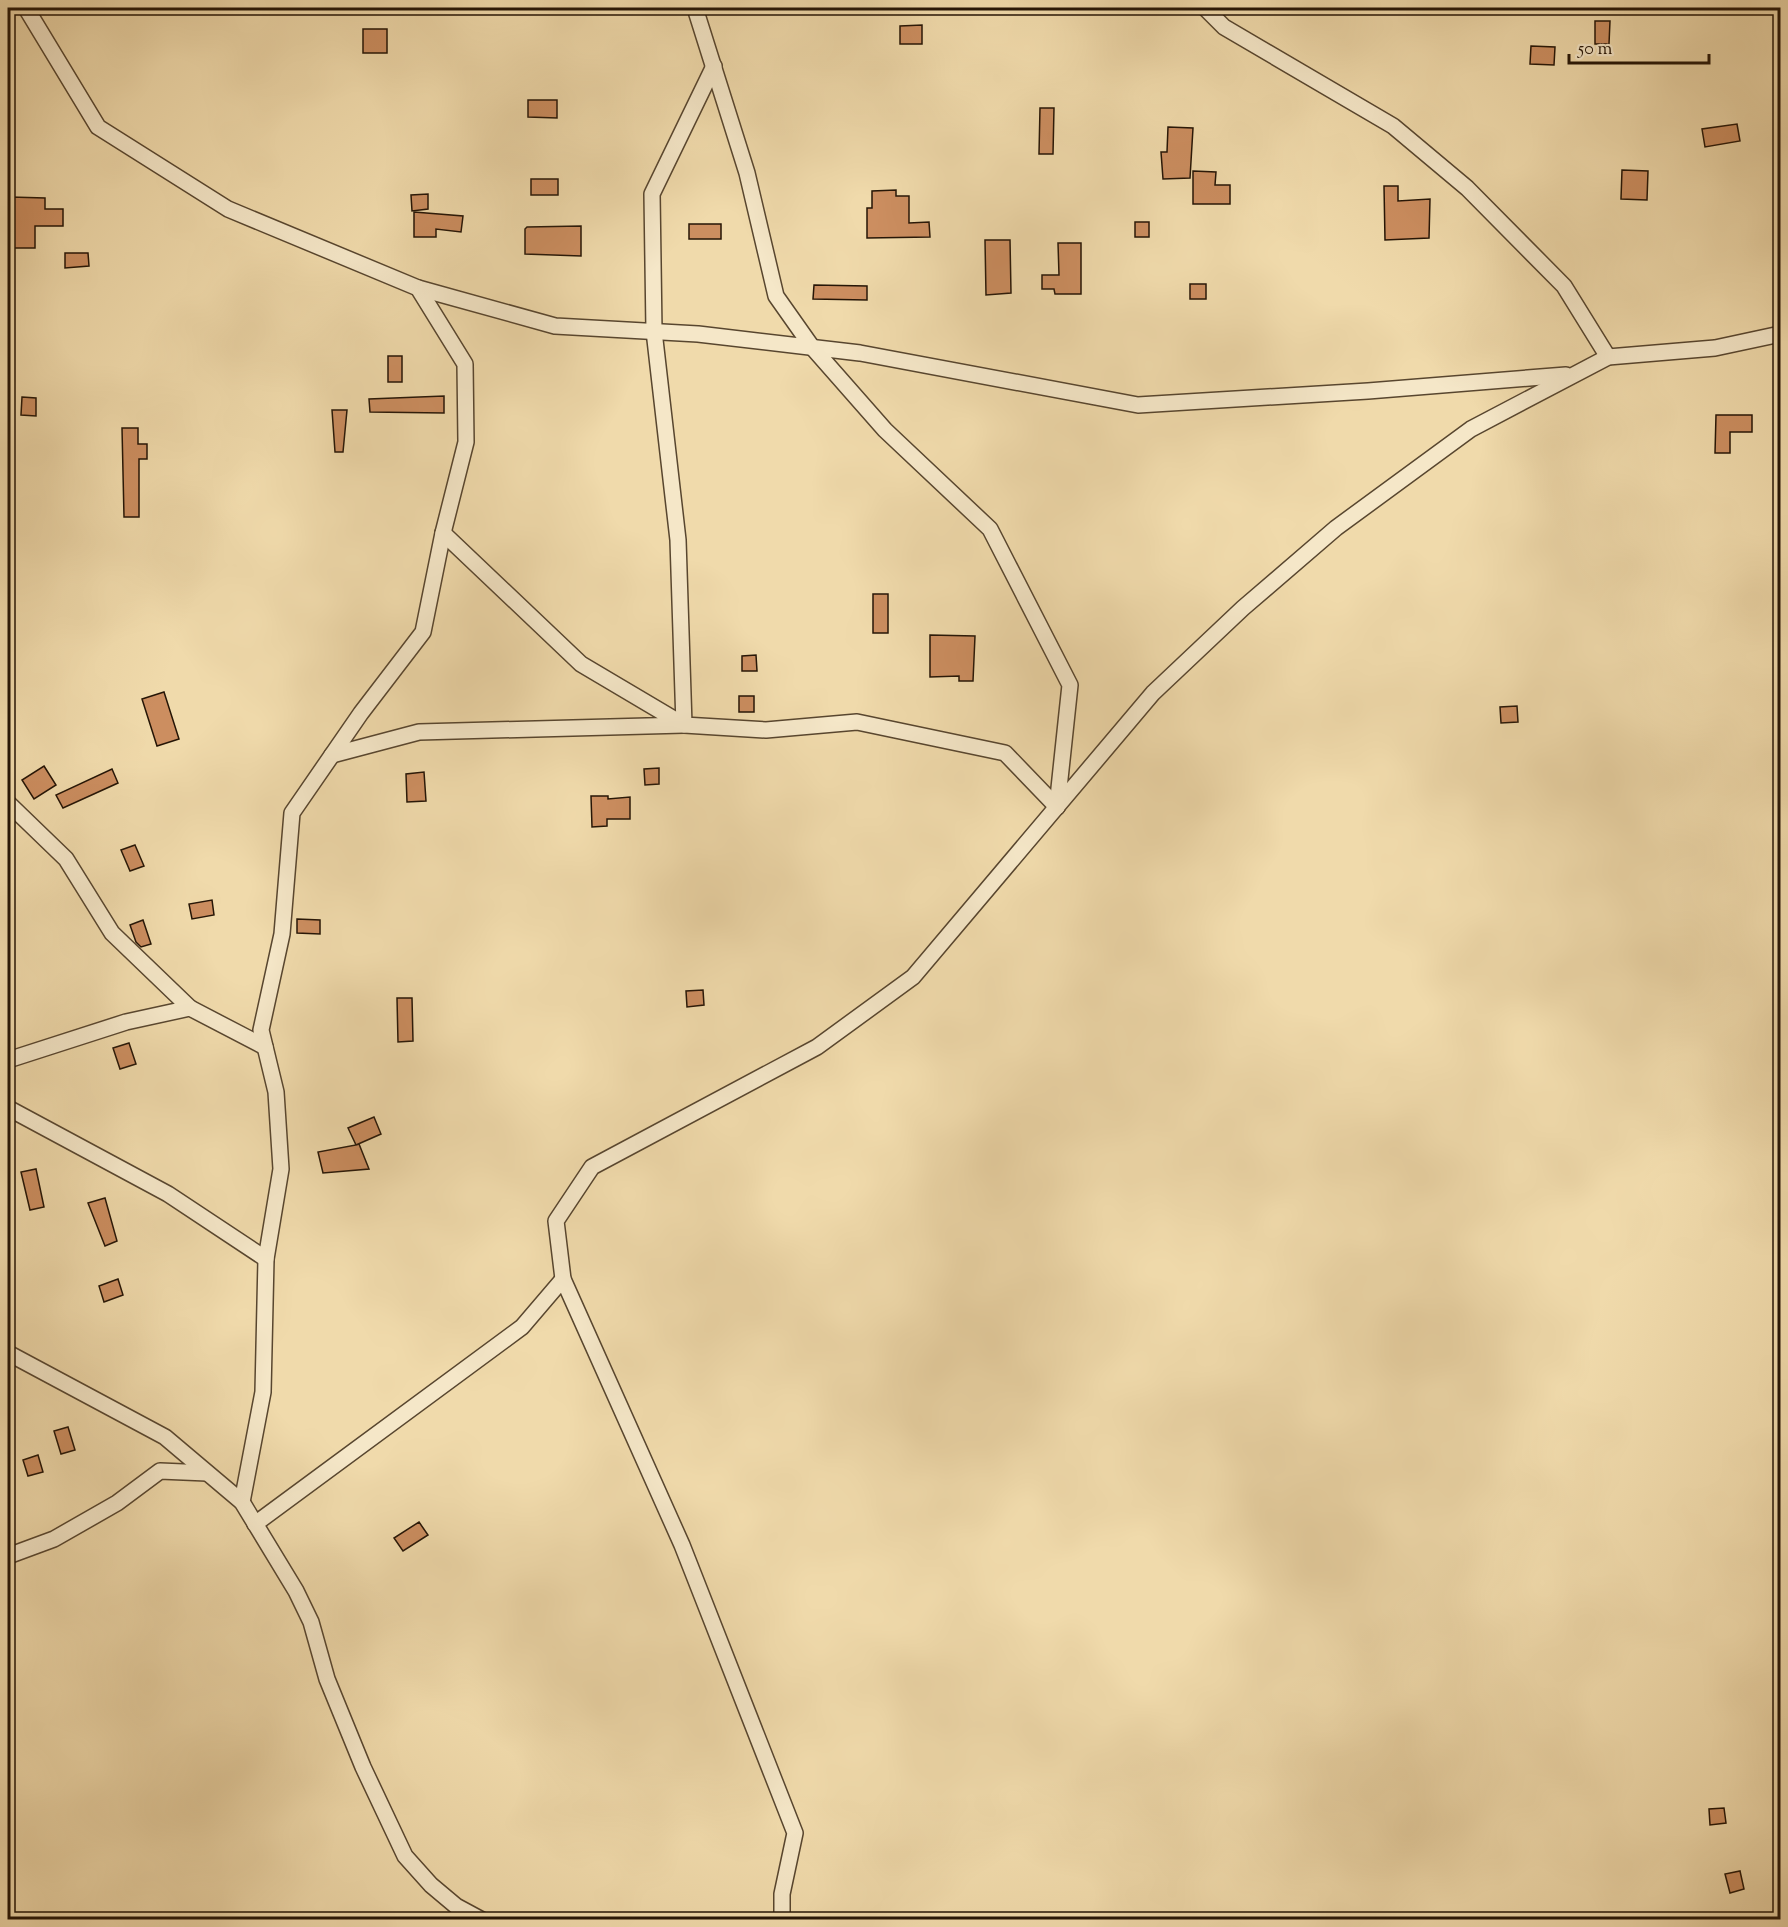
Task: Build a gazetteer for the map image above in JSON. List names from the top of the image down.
{
  "scale_bar": "50 m"
}
